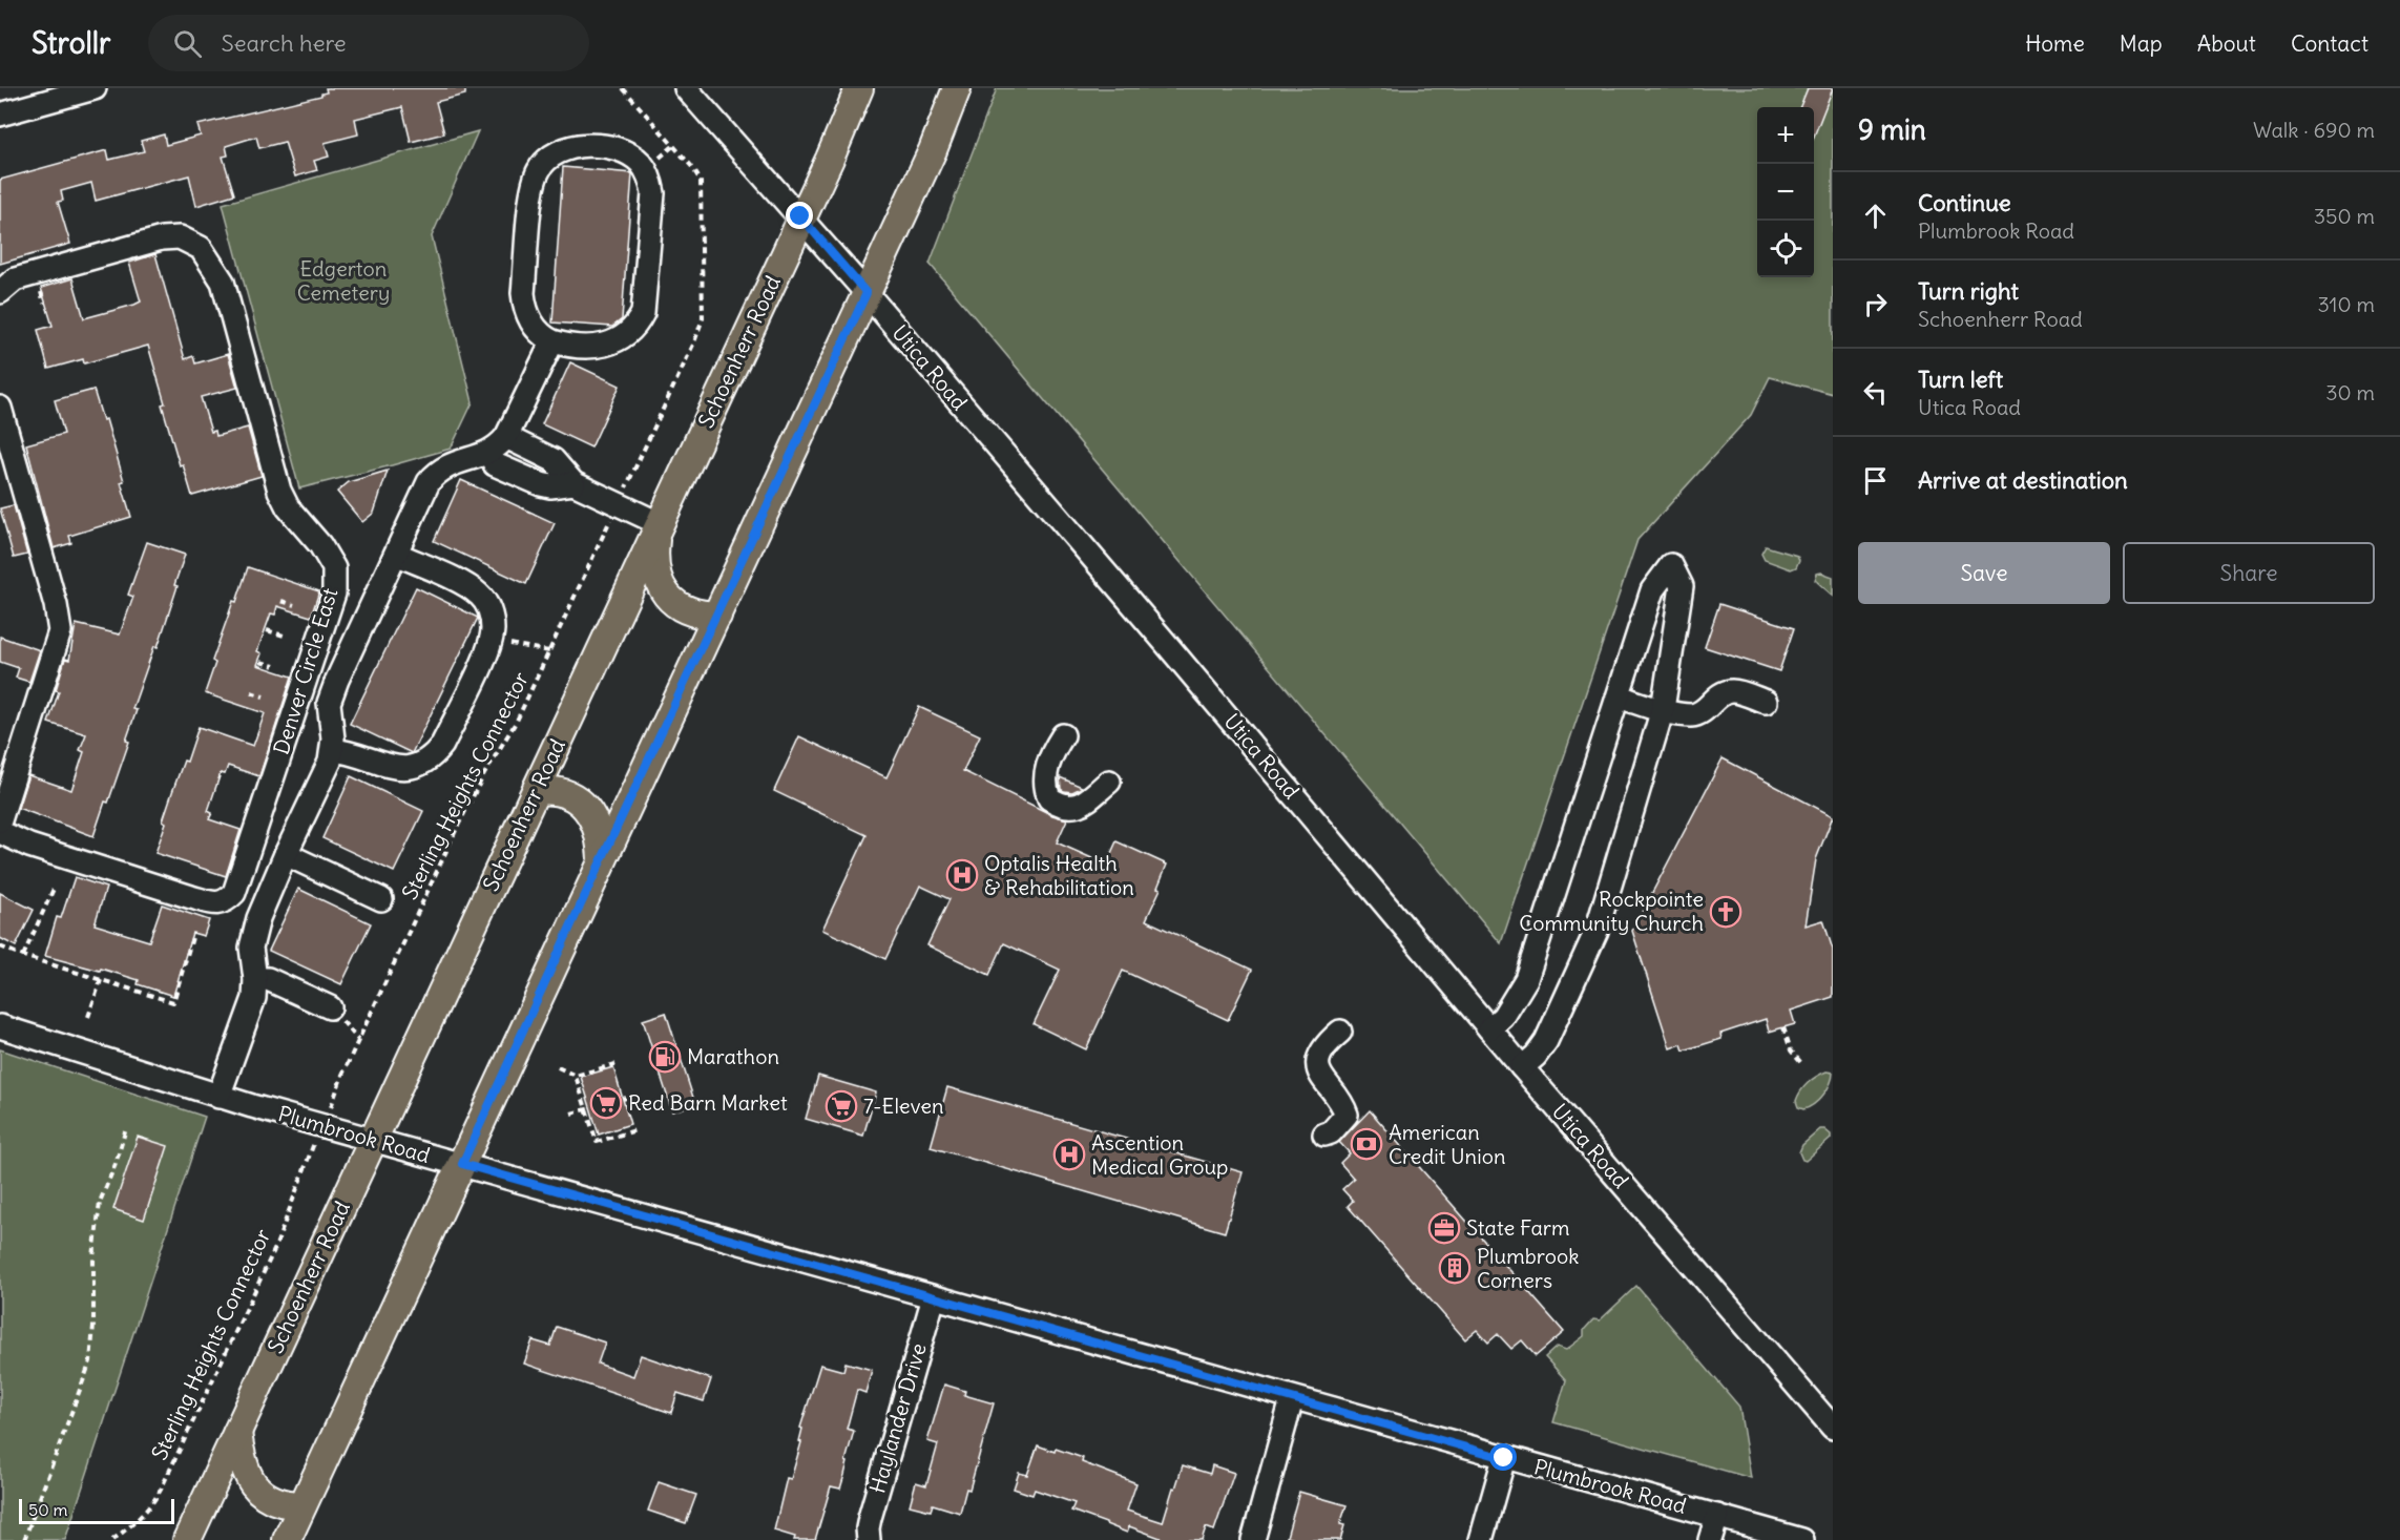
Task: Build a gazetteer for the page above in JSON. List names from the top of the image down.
{
  "streets": {
    "main road": ["Schoenherr Road"],
    "street": [
      "Utica Road",
      "Denver Circle East",
      "Plumbrook Road",
      "Haylander Drive"
    ],
    "path": ["Sterling Heights Connector"]
  },
  "crossings": [
    ["Schoenherr Road", "Utica Road"],
    ["Schoenherr Road", "Plumbrook Road"],
    ["Plumbrook Road", "Haylander Drive"]
  ],
  "parks": ["Edgerton Cemetery"],
  "places": {
    "hospital": ["Optalis Health & Rehabilitation", "Ascention Medical Group"],
    "church": ["Rockpointe Community Church"],
    "fuel station": ["Marathon"],
    "supermarket": ["Red Barn Market", "7-Eleven"],
    "bank": ["American Credit Union"],
    "office": ["State Farm"],
    "building": ["Plumbrook Corners"]
  },
  "scale_bar": "50 m",
  "page": {
    "header": "Strollr",
    "search": "Search here",
    "nav": [
      "Home",
      "Map",
      "About",
      "Contact"
    ],
    "heading": ["9 min", "Walk · 690 m"],
    "map_buttons": ["+", "−"],
    "list": [
      ["Continue", "Plumbrook Road", "350 m"],
      ["Turn right", "Schoenherr Road", "310 m"],
      ["Turn left", "Utica Road", "30 m"],
      "Arrive at destination"
    ],
    "buttons": ["Save", "Share"],
    "scale": "50 m"
  }
}
